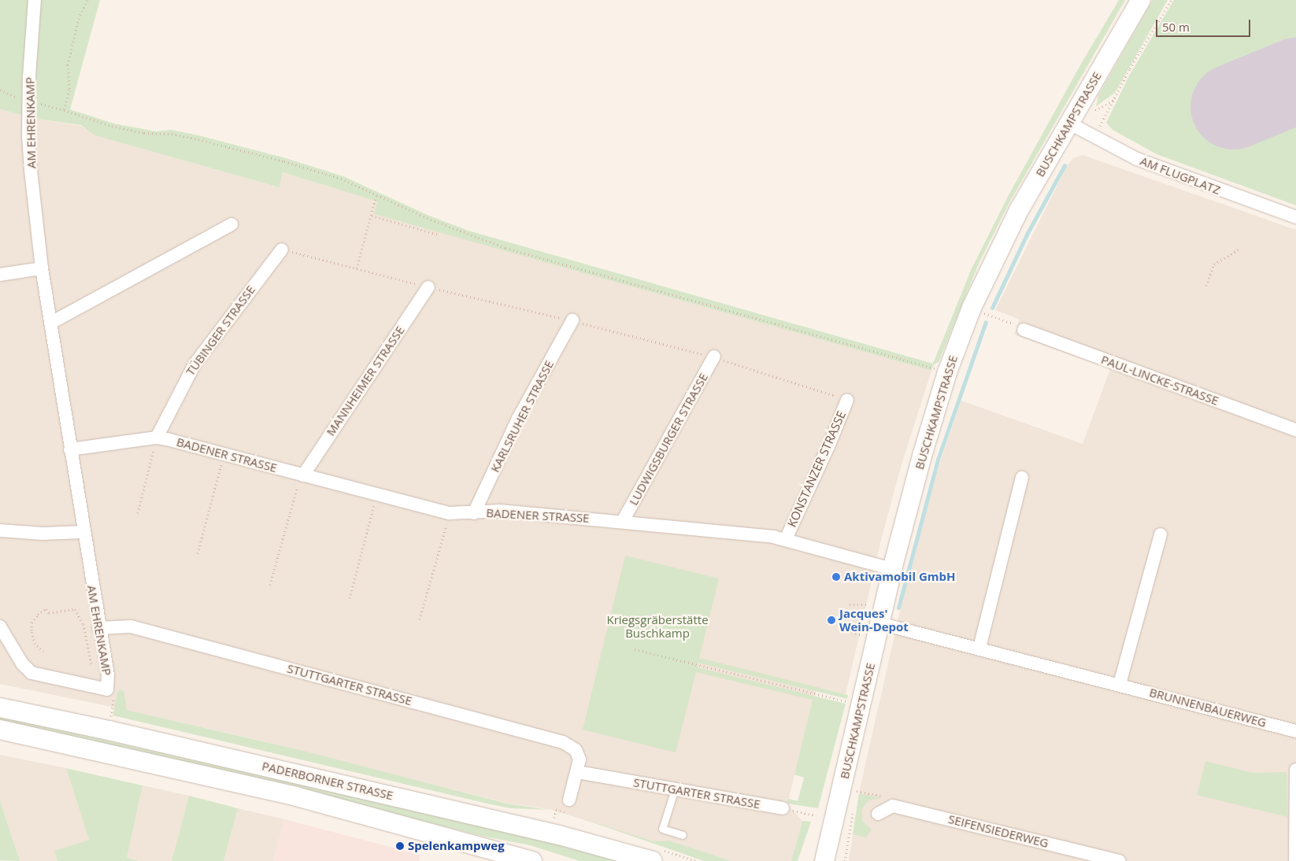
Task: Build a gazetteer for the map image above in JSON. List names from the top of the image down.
{
  "streets": {
    "main road": ["BUSCHKAMPSTRASSE", "PADERBORNER STRASSE"],
    "street": [
      "AM EHRENKAMP",
      "AM FLUGPLATZ",
      "TÜBINGER STRASSE",
      "PAUL-LINCKE-STRASSE",
      "MANNHEIMER STRASSE",
      "KARLSRUHER STRASSE",
      "LUDWIGSBURGER STRASSE",
      "BADENER STRASSE",
      "KONSTANZER STRASSE",
      "STUTTGARTER STRASSE",
      "BRUNNENBAUERWEG",
      "SEIFENSIEDERWEG"
    ]
  },
  "crossings": [
    ["AM EHRENKAMP", "BADENER STRASSE"],
    ["AM EHRENKAMP", "STUTTGARTER STRASSE"],
    ["BUSCHKAMPSTRASSE", "AM FLUGPLATZ"],
    ["BUSCHKAMPSTRASSE", "BADENER STRASSE"],
    ["BUSCHKAMPSTRASSE", "BRUNNENBAUERWEG"],
    ["TÜBINGER STRASSE", "BADENER STRASSE"],
    ["MANNHEIMER STRASSE", "BADENER STRASSE"],
    ["KARLSRUHER STRASSE", "BADENER STRASSE"],
    ["LUDWIGSBURGER STRASSE", "BADENER STRASSE"],
    ["BADENER STRASSE", "KONSTANZER STRASSE"]
  ],
  "parks": ["Kriegsgräberstätte Buschkamp"],
  "places": ["Aktivamobil GmbH", "Jacques' Wein-Depot", "Spelenkampweg"],
  "scale_bar": "50 m"
}
